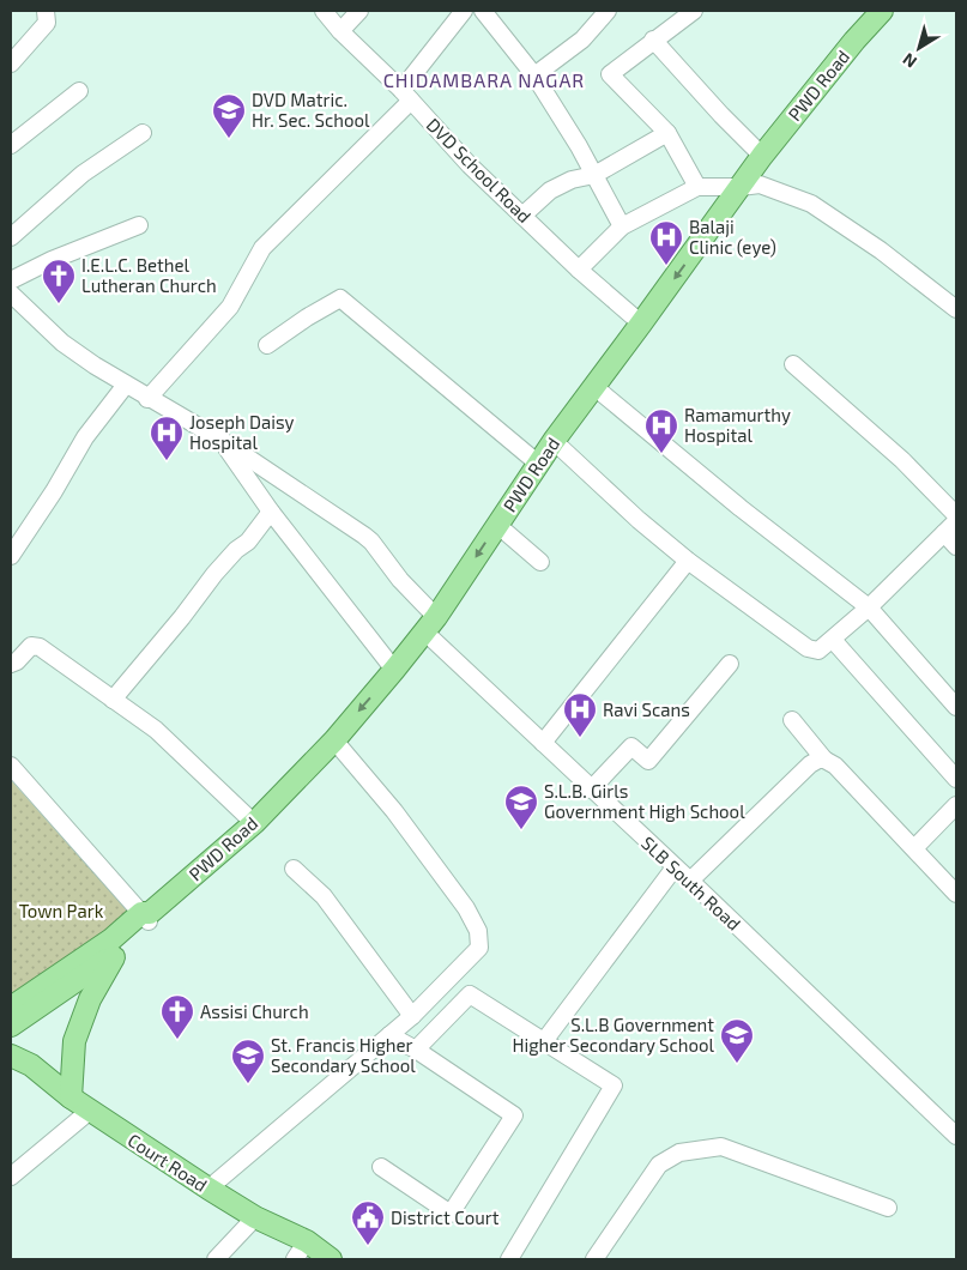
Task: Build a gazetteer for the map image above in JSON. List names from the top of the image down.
{
  "streets": {
    "main road": ["PWD Road", "Court Road"],
    "street": ["DVD School Road", "SLB South Road"]
  },
  "crossings": [
    ["PWD Road", "DVD School Road"],
    ["PWD Road", "SLB South Road"]
  ],
  "districts": ["CHIDAMBARA NAGAR"],
  "parks": ["Town Park"],
  "places": {
    "school or university": [
      "DVD Matric. Hr. Sec. School",
      "S.L.B. Girls Government High School",
      "S.L.B Government Higher Secondary School",
      "St. Francis Higher Secondary School"
    ],
    "hospital": [
      "Balaji Clinic (eye)",
      "Ramamurthy Hospital",
      "Joseph Daisy Hospital",
      "Ravi Scans"
    ],
    "church": ["I.E.L.C. Bethel Lutheran Church", "Assisi Church"],
    "public building": ["District Court"]
  },
  "north": "bottom left"
}
